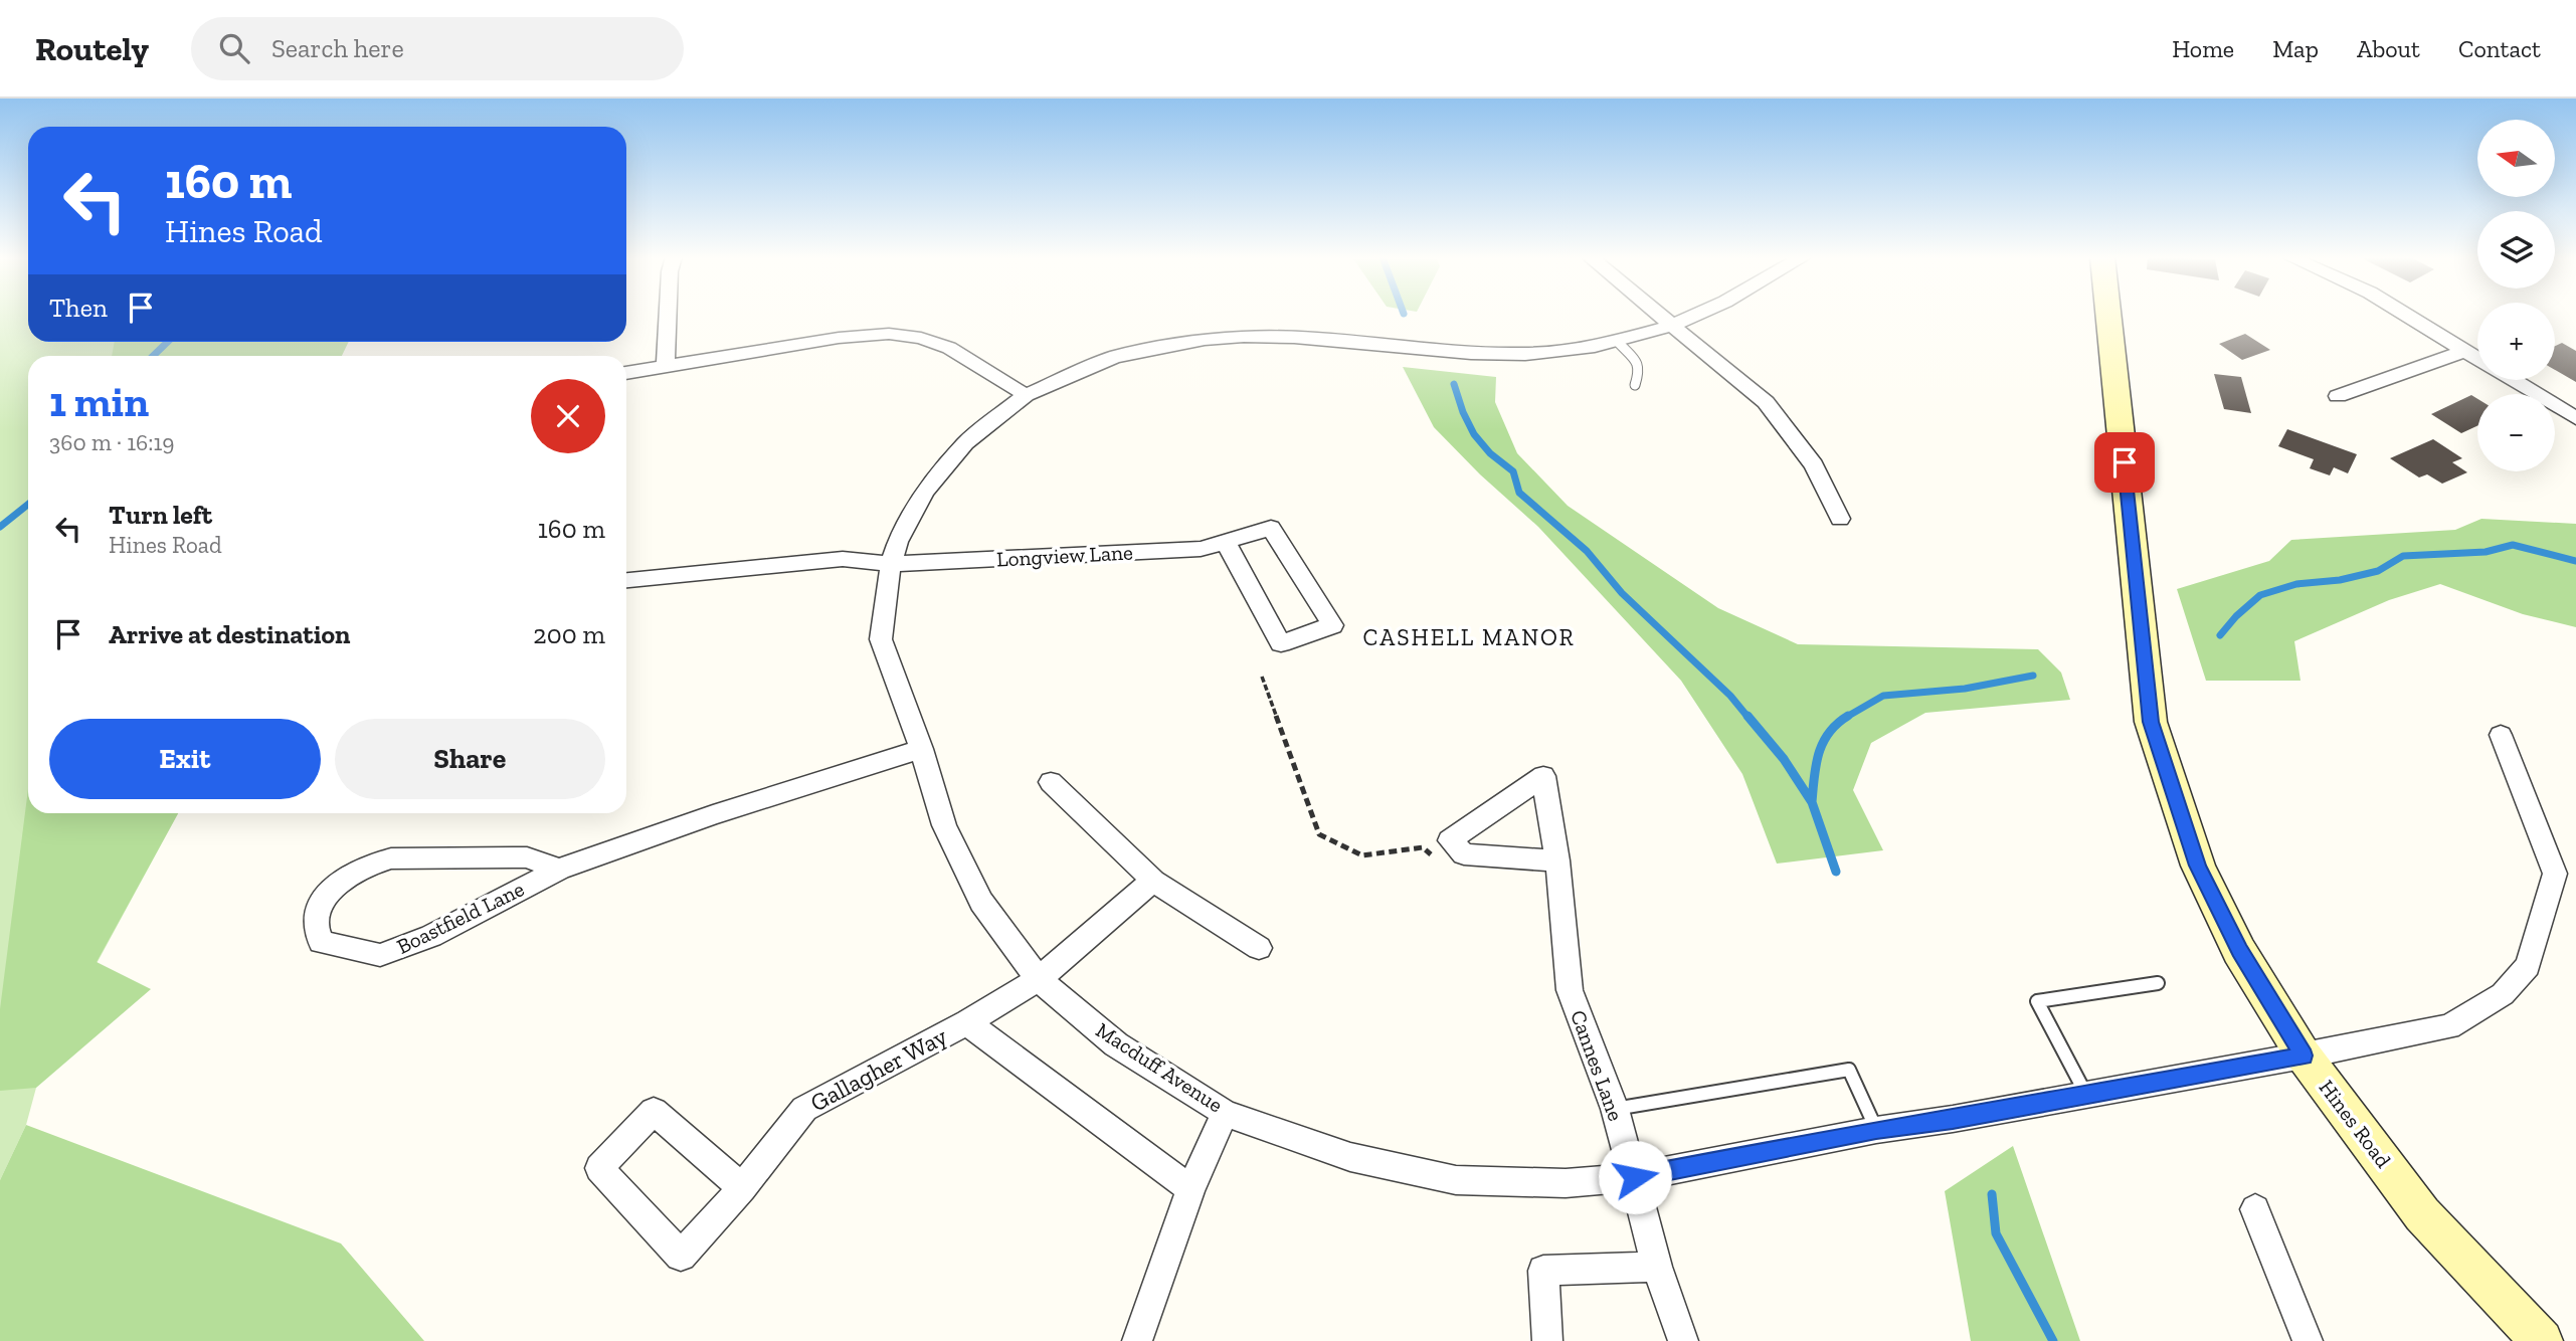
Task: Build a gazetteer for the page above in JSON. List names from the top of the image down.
{
  "streets": {
    "street": [
      "Longview Lane",
      "Boastfield Lane",
      "Cannes Lane",
      "Macduff Avenue",
      "Gallagher Way",
      "Hines Road"
    ]
  },
  "crossings": [
    ["Longview Lane", "Macduff Avenue"],
    ["Boastfield Lane", "Macduff Avenue"],
    ["Cannes Lane", "Macduff Avenue"],
    ["Macduff Avenue", "Gallagher Way"],
    ["Macduff Avenue", "Hines Road"]
  ],
  "districts": ["CASHELL MANOR"],
  "north": "left",
  "page": {
    "header": "Routely",
    "search": "Search here",
    "nav": [
      "Home",
      "Map",
      "About",
      "Contact"
    ],
    "map_buttons": ["+", "−"],
    "turn": ["160 m", "Hines Road"],
    "then": "Then",
    "heading": ["1 min", "360 m · 16:19"],
    "list": [
      {
        "name": "Turn left",
        "note": "Hines Road",
        "value": "160 m"
      },
      {
        "name": "Arrive at destination",
        "value": "200 m"
      }
    ],
    "buttons": ["Exit", "Share"]
  }
}
